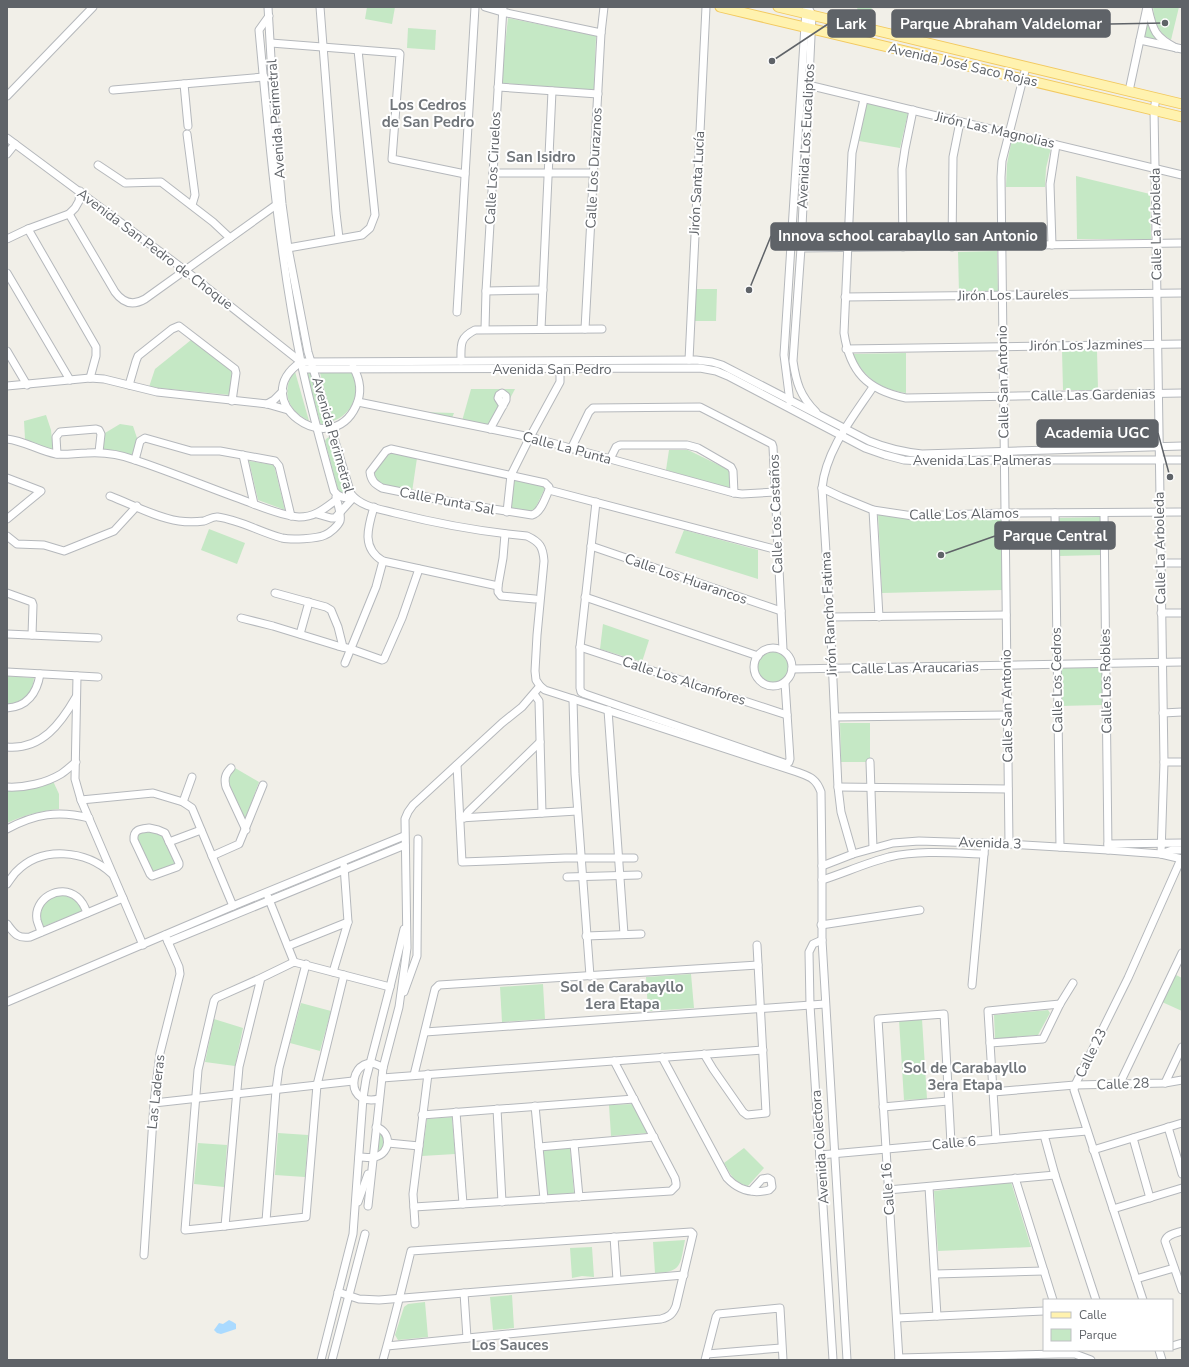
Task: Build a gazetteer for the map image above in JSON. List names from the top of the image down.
{
  "streets": {
    "main road": ["Avenida José Saco Rojas"],
    "street": [
      "Avenida Perimetral",
      "Jirón Las Magnolias",
      "Avenida Los Eucaliptos",
      "Calle Los Ciruelos",
      "Calle Los Duraznos",
      "Jirón Santa Lucía",
      "Calle La Arboleda",
      "Avenida San Pedro de Choque",
      "Jirón Los Laureles",
      "Jirón Los Jazmines",
      "Avenida San Pedro",
      "Calle San Antonio",
      "Calle Las Gardenias",
      "Calle La Punta",
      "Avenida Las Palmeras",
      "Calle Punta Sal",
      "Calle Los Castaños",
      "Calle Los Alamos",
      "Calle Los Huarancos",
      "Jirón Rancho Fatima",
      "Calle Las Araucarias",
      "Calle Los Cedros",
      "Calle Los Alcanfores",
      "Calle Los Robles",
      "Avenida 3",
      "Calle 23",
      "Calle 28",
      "Las Laderas",
      "Calle 6",
      "Avenida Colectora",
      "Calle 16"
    ]
  },
  "crossings": [
    ["Avenida José Saco Rojas", "Avenida Los Eucaliptos"],
    ["Avenida José Saco Rojas", "Calle La Arboleda"],
    ["Avenida José Saco Rojas", "Calle San Antonio"],
    ["Avenida Perimetral", "Avenida San Pedro de Choque"],
    ["Avenida Perimetral", "Avenida San Pedro"],
    ["Jirón Las Magnolias", "Avenida Los Eucaliptos"],
    ["Jirón Las Magnolias", "Calle La Arboleda"],
    ["Jirón Las Magnolias", "Calle San Antonio"],
    ["Jirón Las Magnolias", "Calle Las Gardenias"],
    ["Avenida Los Eucaliptos", "Avenida San Pedro"],
    ["Avenida Los Eucaliptos", "Avenida Las Palmeras"],
    ["Jirón Santa Lucía", "Avenida San Pedro"],
    ["Calle La Arboleda", "Jirón Los Laureles"],
    ["Calle La Arboleda", "Jirón Los Jazmines"],
    ["Calle La Arboleda", "Calle Las Gardenias"],
    ["Calle La Arboleda", "Avenida Las Palmeras"],
    ["Calle La Arboleda", "Calle Los Alamos"],
    ["Calle La Arboleda", "Calle Las Araucarias"],
    ["Calle La Arboleda", "Avenida 3"],
    ["Avenida San Pedro de Choque", "Avenida San Pedro"],
    ["Jirón Los Laureles", "Calle San Antonio"],
    ["Jirón Los Laureles", "Calle Las Gardenias"],
    ["Jirón Los Jazmines", "Calle San Antonio"],
    ["Jirón Los Jazmines", "Calle Las Gardenias"],
    ["Avenida San Pedro", "Avenida Las Palmeras"],
    ["Calle San Antonio", "Calle Las Gardenias"],
    ["Calle San Antonio", "Avenida Las Palmeras"],
    ["Calle San Antonio", "Calle Los Alamos"],
    ["Calle San Antonio", "Calle Las Araucarias"],
    ["Calle San Antonio", "Avenida 3"],
    ["Calle Las Gardenias", "Jirón Rancho Fatima"],
    ["Calle La Punta", "Calle Los Castaños"],
    ["Avenida Las Palmeras", "Jirón Rancho Fatima"],
    ["Calle Los Castaños", "Calle Los Huarancos"],
    ["Calle Los Castaños", "Calle Las Araucarias"],
    ["Calle Los Alamos", "Jirón Rancho Fatima"],
    ["Calle Los Alamos", "Calle Los Cedros"],
    ["Calle Los Alamos", "Calle Los Robles"],
    ["Jirón Rancho Fatima", "Calle Las Araucarias"],
    ["Jirón Rancho Fatima", "Avenida 3"],
    ["Calle Las Araucarias", "Calle Los Cedros"],
    ["Calle Las Araucarias", "Calle Los Robles"],
    ["Calle Los Cedros", "Avenida 3"],
    ["Calle Los Robles", "Avenida 3"],
    ["Avenida 3", "Calle 23"],
    ["Avenida 3", "Avenida Colectora"],
    ["Calle 23", "Calle 28"],
    ["Calle 23", "Calle 6"],
    ["Calle 6", "Avenida Colectora"],
    ["Calle 6", "Calle 16"]
  ],
  "districts": [
    "Los Cedros de San Pedro",
    "San Isidro",
    "Sol de Carabayllo 1era Etapa",
    "Sol de Carabayllo 3era Etapa",
    "Los Sauces"
  ],
  "places": [
    "Parque Abraham Valdelomar",
    "Lark",
    "Innova school carabayllo san Antonio",
    "Academia UGC",
    "Parque Central"
  ],
  "legend": ["Calle", "Parque"]
}
